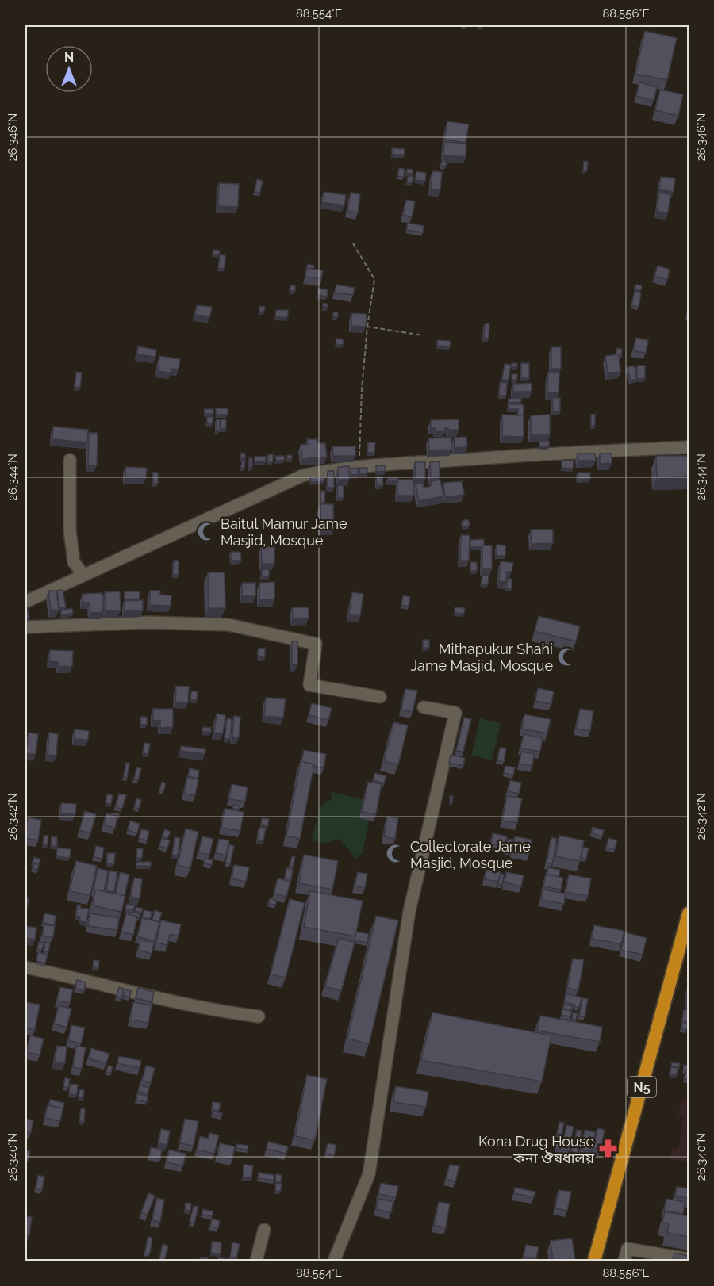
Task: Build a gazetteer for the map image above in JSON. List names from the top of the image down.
{
  "streets": {
    "highway": ["N5"]
  },
  "places": {
    "mosque": ["Baitul Mamur Jame Masjid, Mosque", "Mithapukur Shahi Jame Masjid, Mosque", "Collectorate Jame Masjid, Mosque"],
    "pharmacy": ["Kona Drug House কনা ঔষধালয়"]
  },
  "north": "top",
  "coordinates": [
    "88.554°E",
    "88.556°E",
    "26.346°N",
    "26.344°N",
    "26.342°N",
    "26.340°N"
  ]
}
